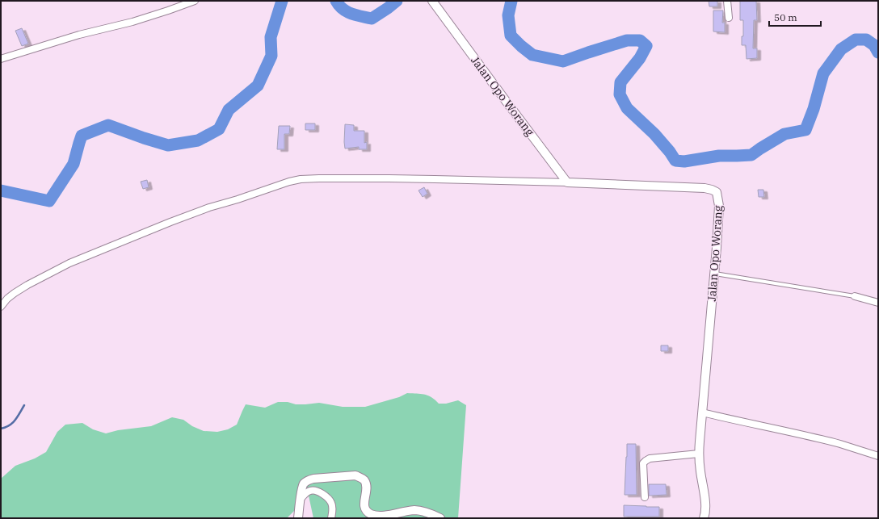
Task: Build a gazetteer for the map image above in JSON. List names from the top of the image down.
{
  "streets": {
    "street": ["Jalan Opo Worang"]
  },
  "scale_bar": "50 m"
}
